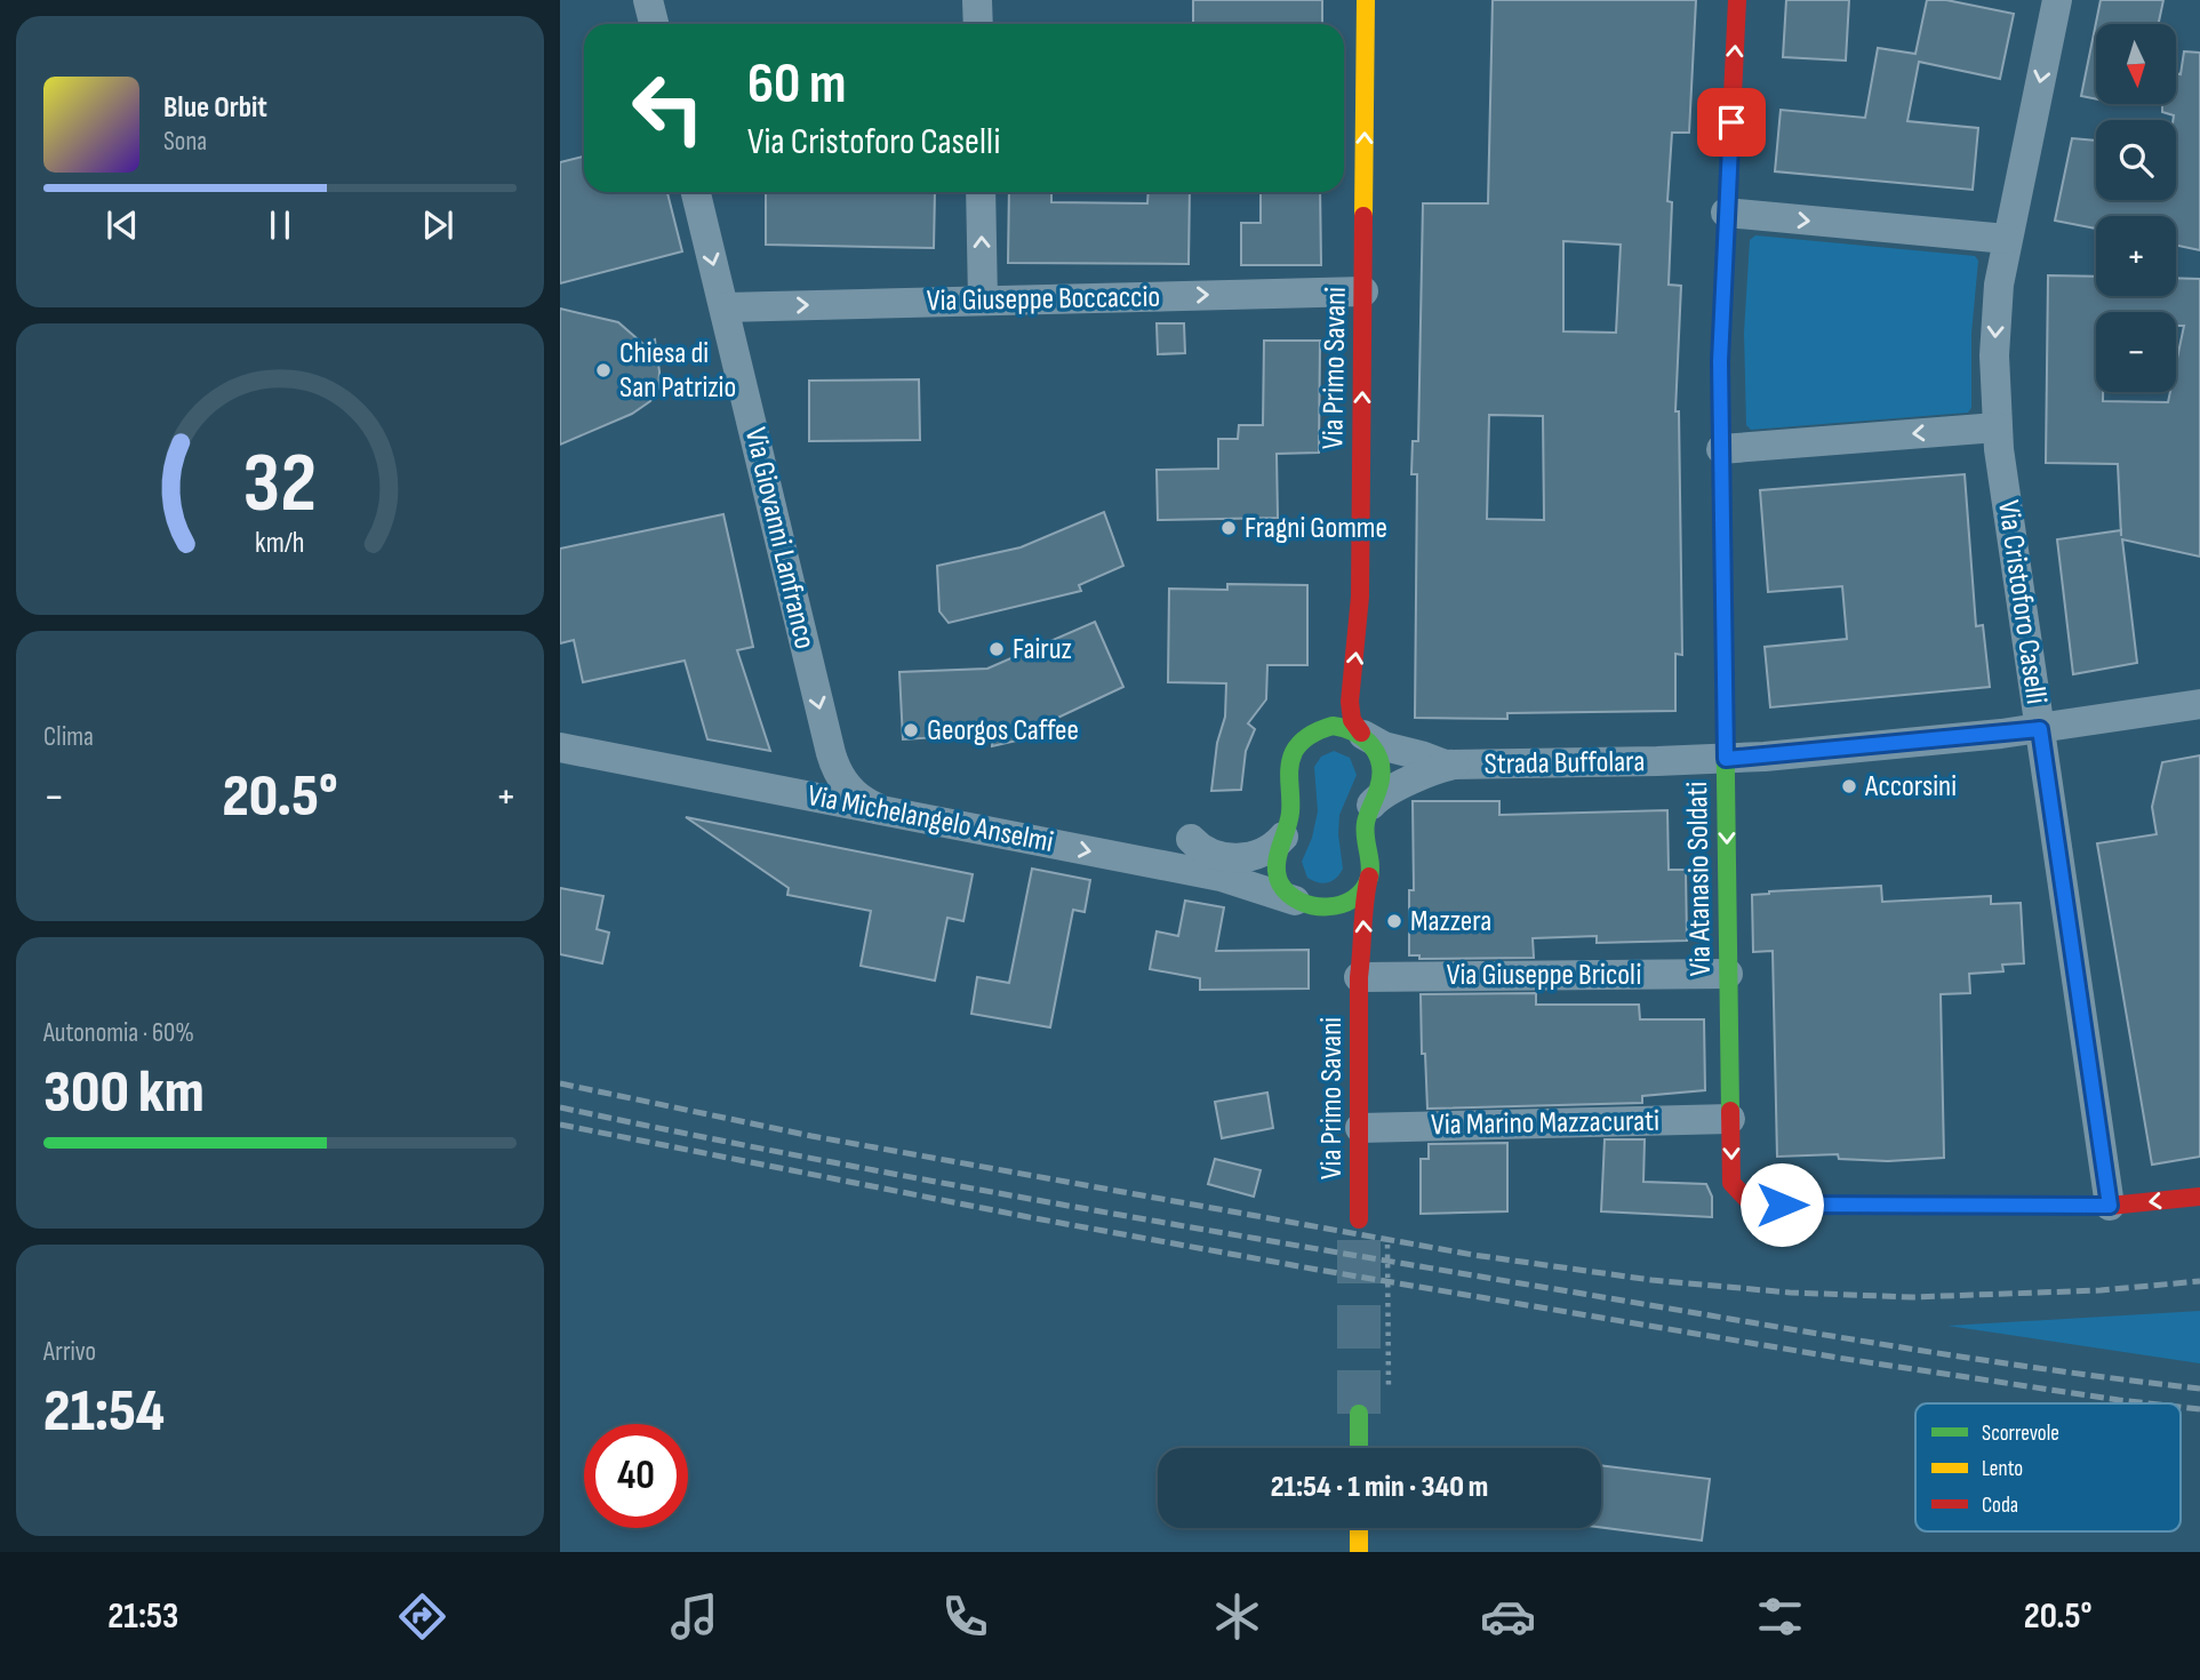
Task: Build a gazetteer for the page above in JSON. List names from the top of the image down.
{
  "streets": {
    "street": [
      "Via Giuseppe Boccaccio",
      "Via Primo Savani",
      "Via Giovanni Lanfranco",
      "Via Cristoforo Caselli",
      "Strada Buffolara",
      "Via Michelangelo Anselmi",
      "Via Atanasio Soldati",
      "Via Giuseppe Bricoli",
      "Via Marino Mazzacurati"
    ]
  },
  "crossings": [
    ["Via Giuseppe Boccaccio", "Via Primo Savani"],
    ["Via Giuseppe Boccaccio", "Via Giovanni Lanfranco"],
    ["Via Primo Savani", "Strada Buffolara"],
    ["Via Primo Savani", "Via Giuseppe Bricoli"],
    ["Via Primo Savani", "Via Marino Mazzacurati"],
    ["Via Giovanni Lanfranco", "Via Michelangelo Anselmi"],
    ["Via Cristoforo Caselli", "Strada Buffolara"],
    ["Via Cristoforo Caselli", "Via Atanasio Soldati"],
    ["Strada Buffolara", "Via Atanasio Soldati"],
    ["Via Atanasio Soldati", "Via Giuseppe Bricoli"],
    ["Via Atanasio Soldati", "Via Marino Mazzacurati"]
  ],
  "one_way": [
    "Via Giuseppe Boccaccio",
    "Via Primo Savani",
    "Via Giovanni Lanfranco",
    "Via Cristoforo Caselli",
    "Via Michelangelo Anselmi"
  ],
  "places": [
    "Chiesa di San Patrizio",
    "Fragni Gomme",
    "Fairuz",
    "Georgos Caffee",
    "Accorsini",
    "Mazzera"
  ],
  "legend": ["Scorrevole", "Lento", "Coda"],
  "north": "bottom",
  "page": {
    "map_buttons": ["+", "−"],
    "turn": ["60 m", "Via Cristoforo Caselli"],
    "song": ["Blue Orbit", "Sona"],
    "tile": [
      "Clima",
      ["Autonomia · 60%", "300 km"],
      ["Arrivo", "21:54"]
    ],
    "heat": ["−", "20.5°", "+"],
    "limit": "40",
    "trip": "21:54 · 1 min · 340 m",
    "tabs": ["21:53", "20.5°"],
    "gauge": ["32", "km/h"]
  }
}
